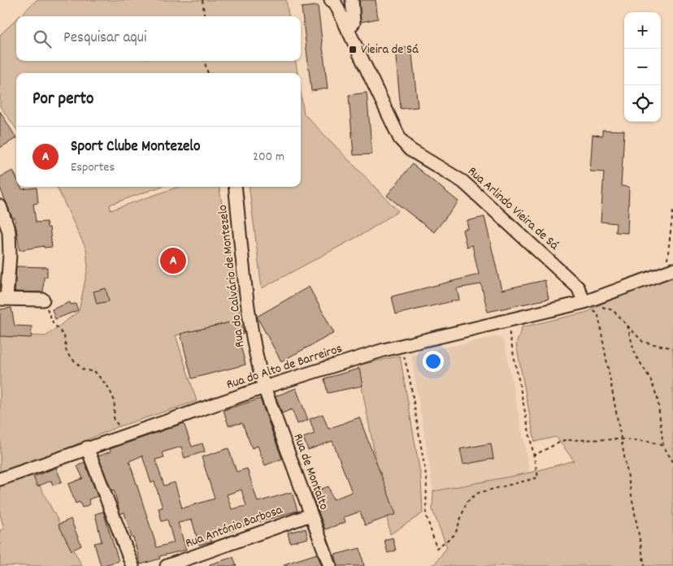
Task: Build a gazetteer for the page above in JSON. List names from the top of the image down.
{
  "streets": {
    "street": [
      "Rua Arlindo Vieira de Sá",
      "Rua do Calvário de Montezelo",
      "Rua do Alto de Barreiros",
      "Rua de Montalto",
      "Rua António Barbosa"
    ]
  },
  "crossings": [
    ["Rua Arlindo Vieira de Sá", "Rua do Alto de Barreiros"],
    ["Rua do Calvário de Montezelo", "Rua do Alto de Barreiros"],
    ["Rua do Calvário de Montezelo", "Rua de Montalto"],
    ["Rua do Alto de Barreiros", "Rua de Montalto"],
    ["Rua de Montalto", "Rua António Barbosa"]
  ],
  "places": {
    "transit": ["Vieira de Sá"]
  },
  "page": {
    "map_buttons": ["+", "−"],
    "search": "Pesquisar aqui",
    "heading": "Por perto",
    "list": [
      {
        "mark": "A",
        "name": "Sport Clube Montezelo",
        "note": "Esportes",
        "value": "200 m"
      }
    ],
    "pins": "A"
  }
}
